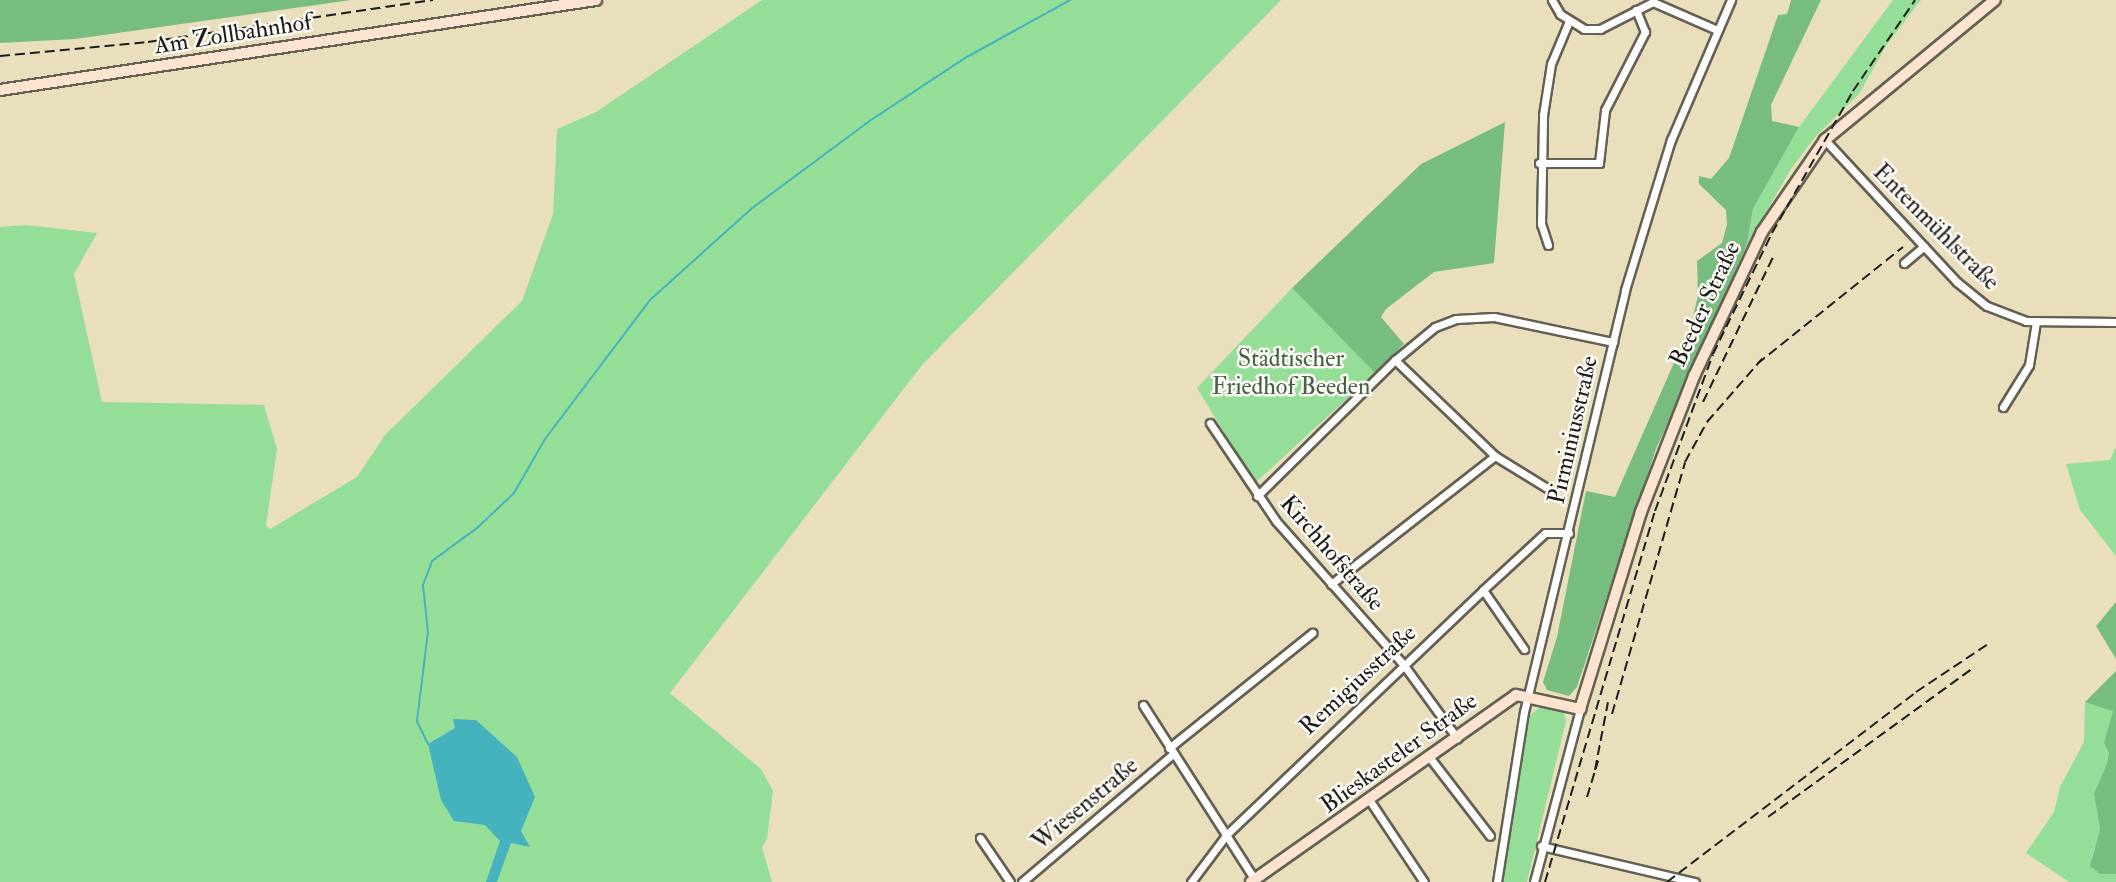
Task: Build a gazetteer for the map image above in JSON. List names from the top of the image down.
{
  "streets": {
    "street": [
      "Am Zollbahnhof",
      "Entenmühlstraße",
      "Beeder Straße",
      "Pirminiusstraße",
      "Kirchhofstraße",
      "Remigiusstraße",
      "Blieskasteler Straße",
      "Wiesenstraße"
    ]
  },
  "crossings": [
    ["Entenmühlstraße", "Beeder Straße"],
    ["Pirminiusstraße", "Remigiusstraße"],
    ["Pirminiusstraße", "Blieskasteler Straße"],
    ["Kirchhofstraße", "Remigiusstraße"],
    ["Kirchhofstraße", "Blieskasteler Straße"]
  ],
  "parks": ["Städtischer Friedhof Beeden"]
}
